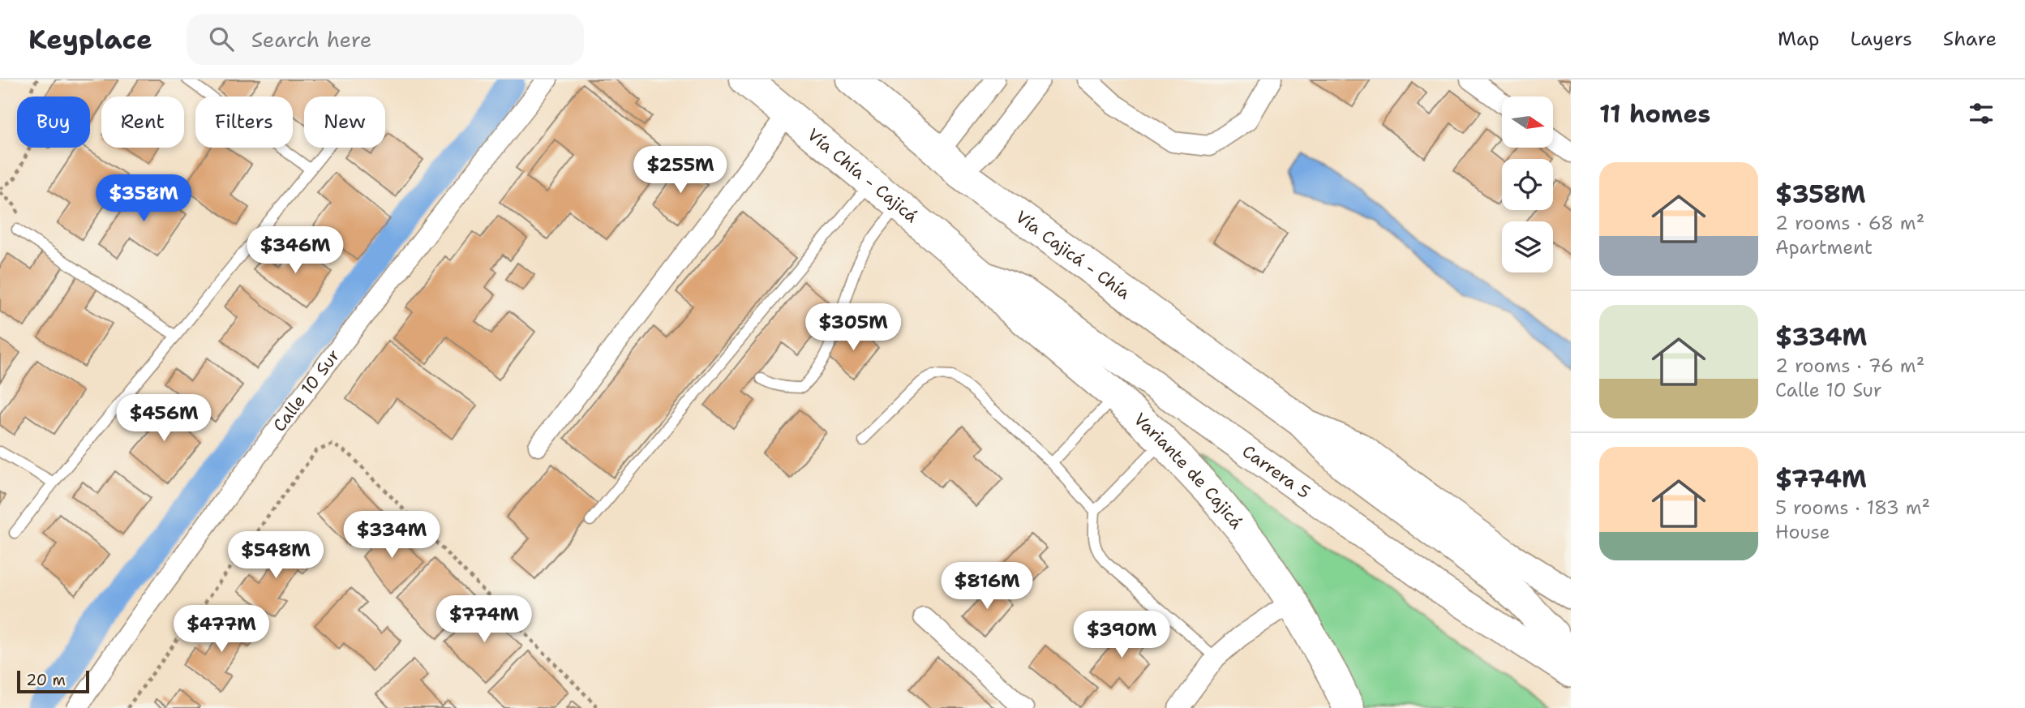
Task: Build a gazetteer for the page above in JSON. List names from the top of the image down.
{
  "streets": {
    "highway": ["Vía Chía - Cajicá", "Vía Cajicá - Chía", "Variante de Cajicá"],
    "main road": ["Carrera 5"],
    "street": ["Calle 10 Sur"]
  },
  "crossings": [
    ["Vía Chía - Cajicá", "Carrera 5"],
    ["Vía Chía - Cajicá", "Variante de Cajicá"],
    ["Carrera 5", "Variante de Cajicá"]
  ],
  "scale_bar": "20 m",
  "north": "right",
  "page": {
    "header": "Keyplace",
    "search": "Search here",
    "nav": ["Map", "Layers", "Share"],
    "heading": "11 homes",
    "chip": [
      "Buy",
      "Rent",
      "Filters",
      "New"
    ],
    "price": [
      "$255M",
      "$358M",
      "$346M",
      "$305M",
      "$456M",
      "$334M",
      "$548M",
      "$816M",
      "$774M",
      "$477M",
      "$390M"
    ],
    "list": [
      {
        "name": "$358M",
        "note": "2 rooms · 68 m² · Apartment"
      },
      {
        "name": "$334M",
        "note": "2 rooms · 76 m² · Calle 10 Sur"
      },
      {
        "name": "$774M",
        "note": "5 rooms · 183 m² · House"
      }
    ],
    "scale": "20 m"
  }
}
